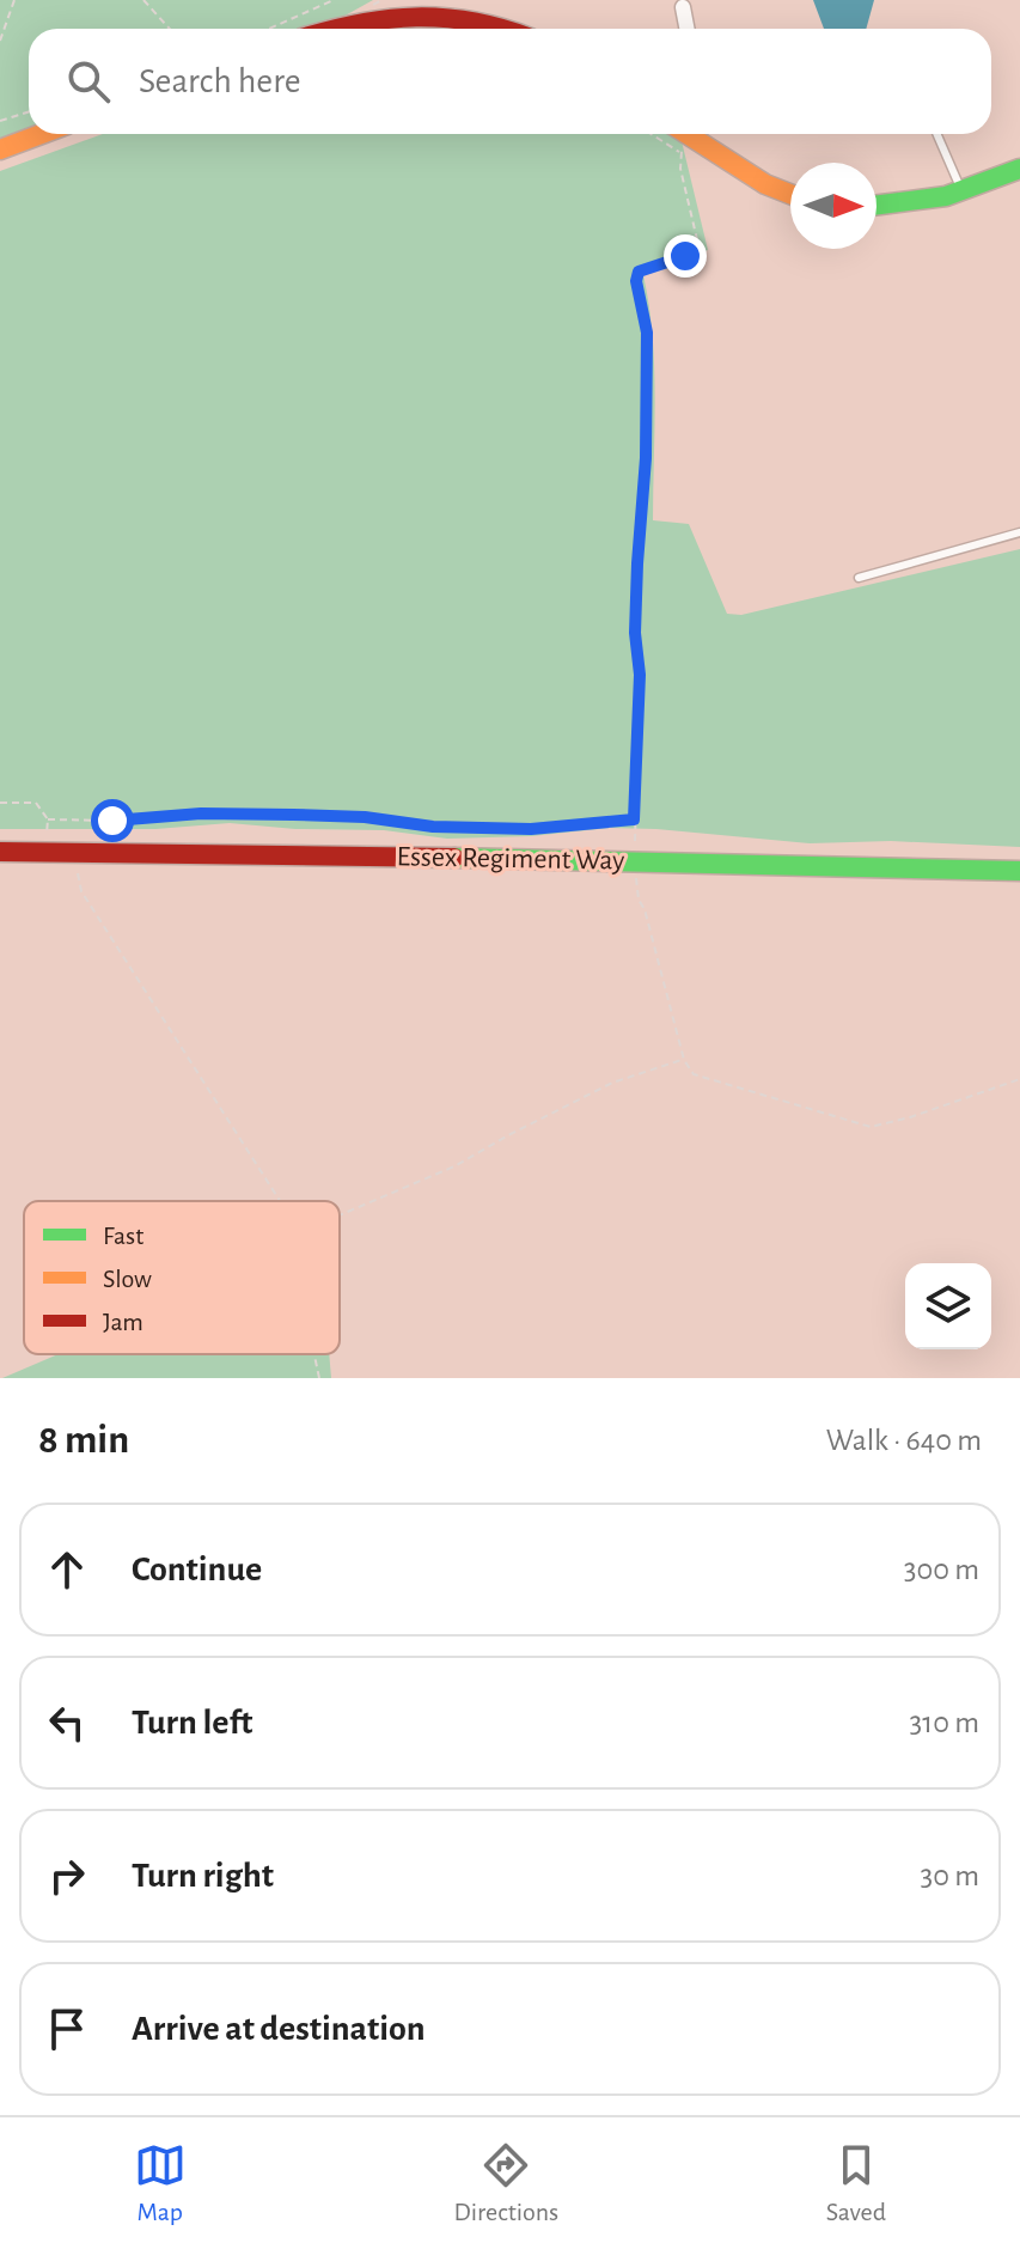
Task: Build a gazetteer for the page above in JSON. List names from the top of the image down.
{
  "streets": {
    "main road": ["Essex Regiment Way"]
  },
  "legend": ["Fast", "Slow", "Jam"],
  "north": "right",
  "page": {
    "search": "Search here",
    "heading": ["8 min", "Walk · 640 m"],
    "list": [
      ["Continue", "300 m"],
      ["Turn left", "310 m"],
      ["Turn right", "30 m"],
      "Arrive at destination"
    ],
    "nav": ["Map", "Directions", "Saved"]
  }
}
